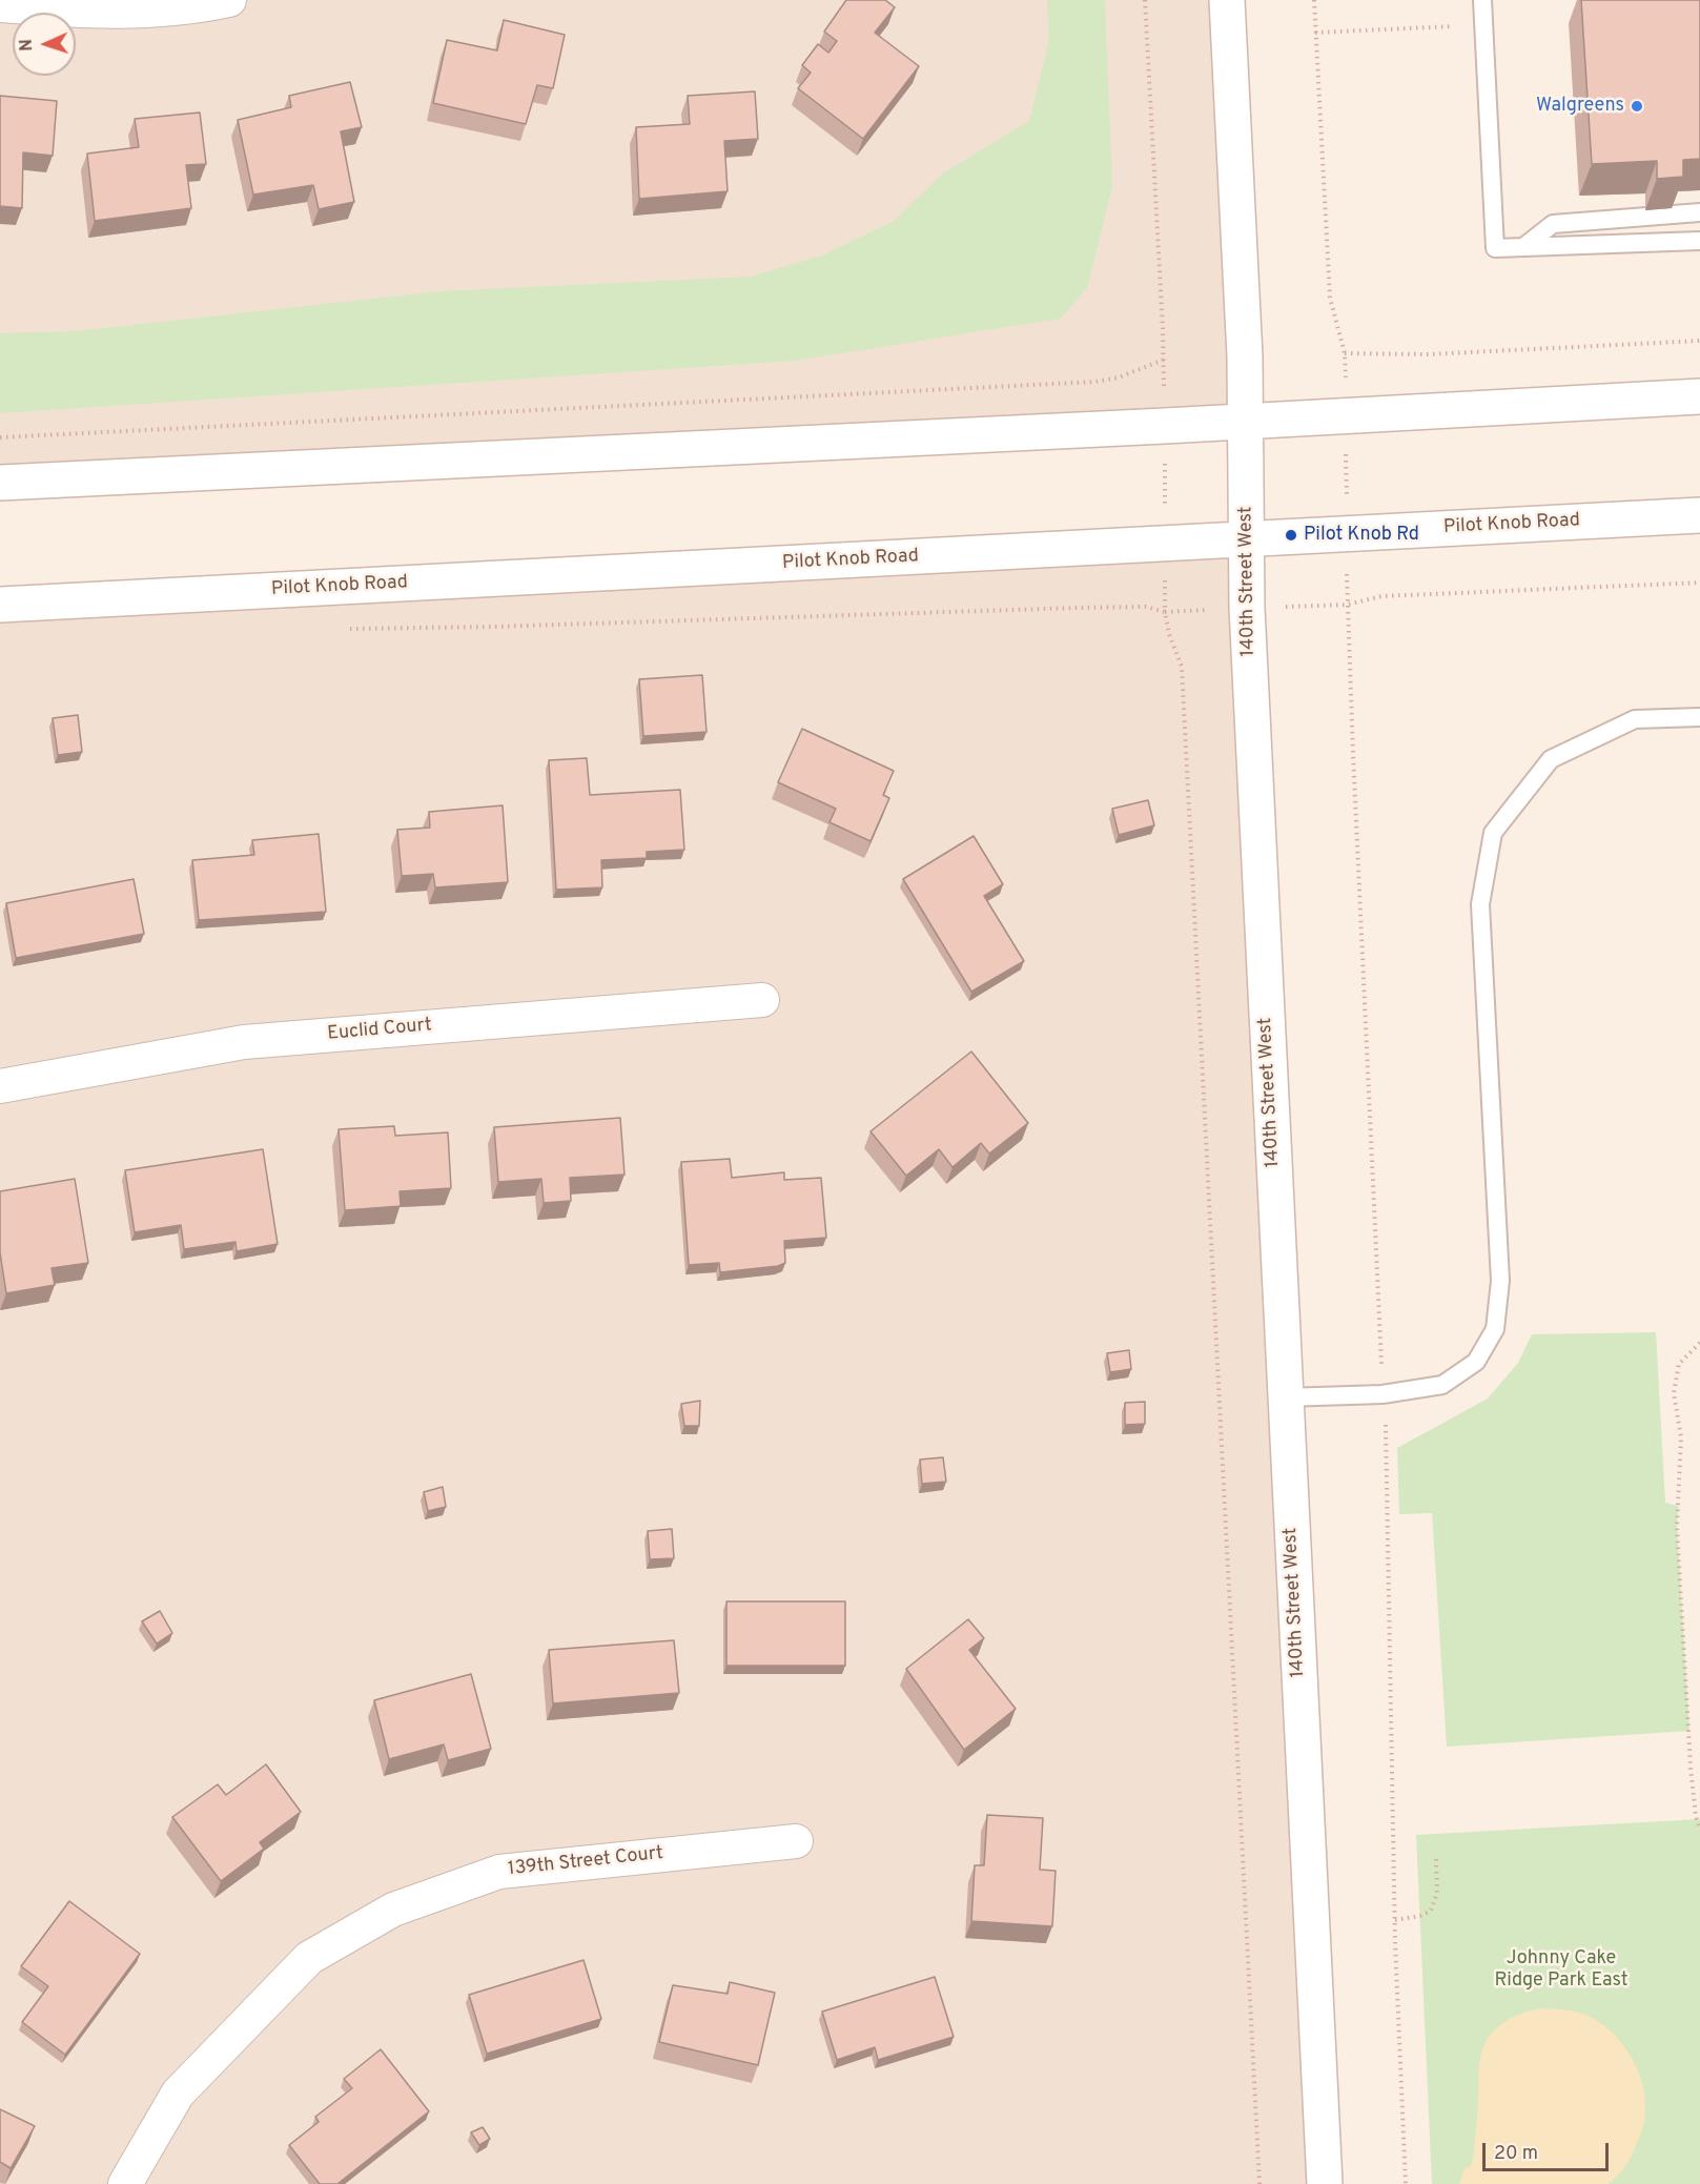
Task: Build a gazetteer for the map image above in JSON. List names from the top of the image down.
{
  "streets": {
    "main road": ["Pilot Knob Road", "140th Street West"],
    "street": ["Euclid Court", "139th Street Court"]
  },
  "crossings": [
    ["Pilot Knob Road", "140th Street West"]
  ],
  "parks": ["Johnny Cake Ridge Park East"],
  "places": ["Walgreens", "Pilot Knob Rd"],
  "scale_bar": "20 m",
  "north": "left"
}
